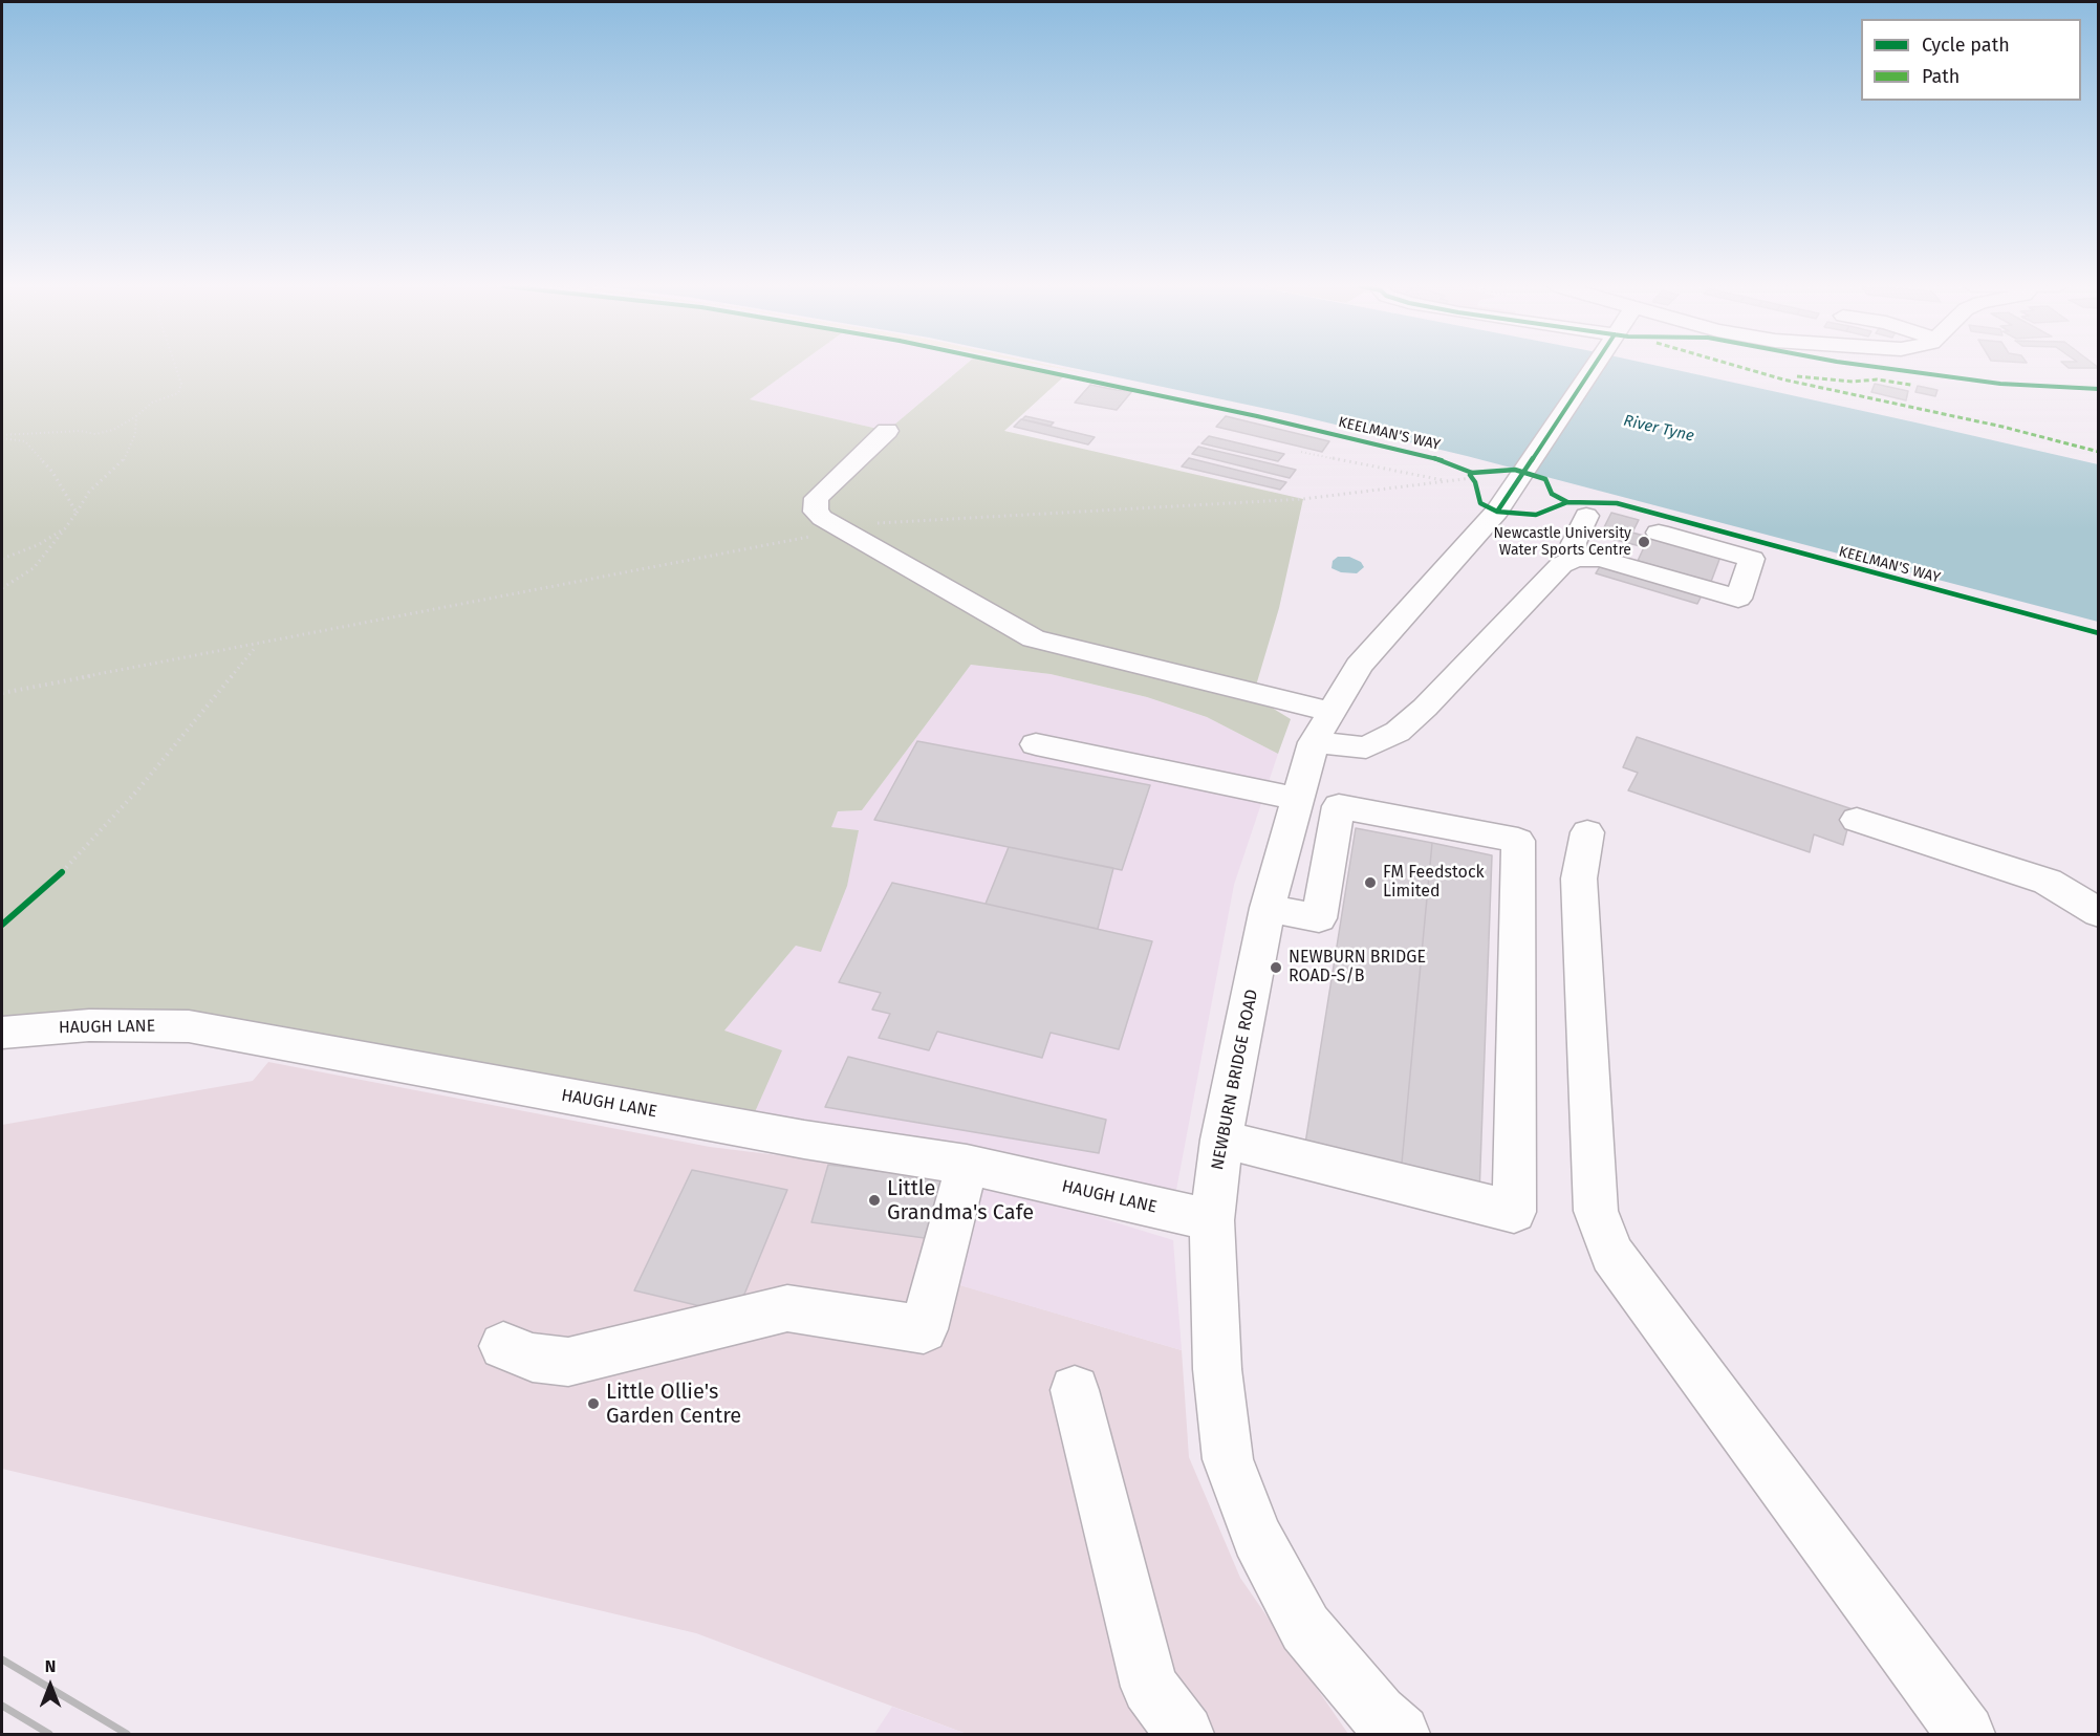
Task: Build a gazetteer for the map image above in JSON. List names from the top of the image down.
{
  "streets": {
    "street": ["HAUGH LANE", "NEWBURN BRIDGE ROAD"],
    "cycle path": ["KEELMAN'S WAY"]
  },
  "crossings": [
    ["HAUGH LANE", "NEWBURN BRIDGE ROAD"]
  ],
  "water": ["River Tyne"],
  "places": [
    "Newcastle University Water Sports Centre",
    "FM Feedstock Limited",
    "NEWBURN BRIDGE ROAD-S/B",
    "Little Grandma's Cafe",
    "Little Ollie's Garden Centre"
  ],
  "legend": ["Cycle path", "Path"],
  "north": "top"
}
